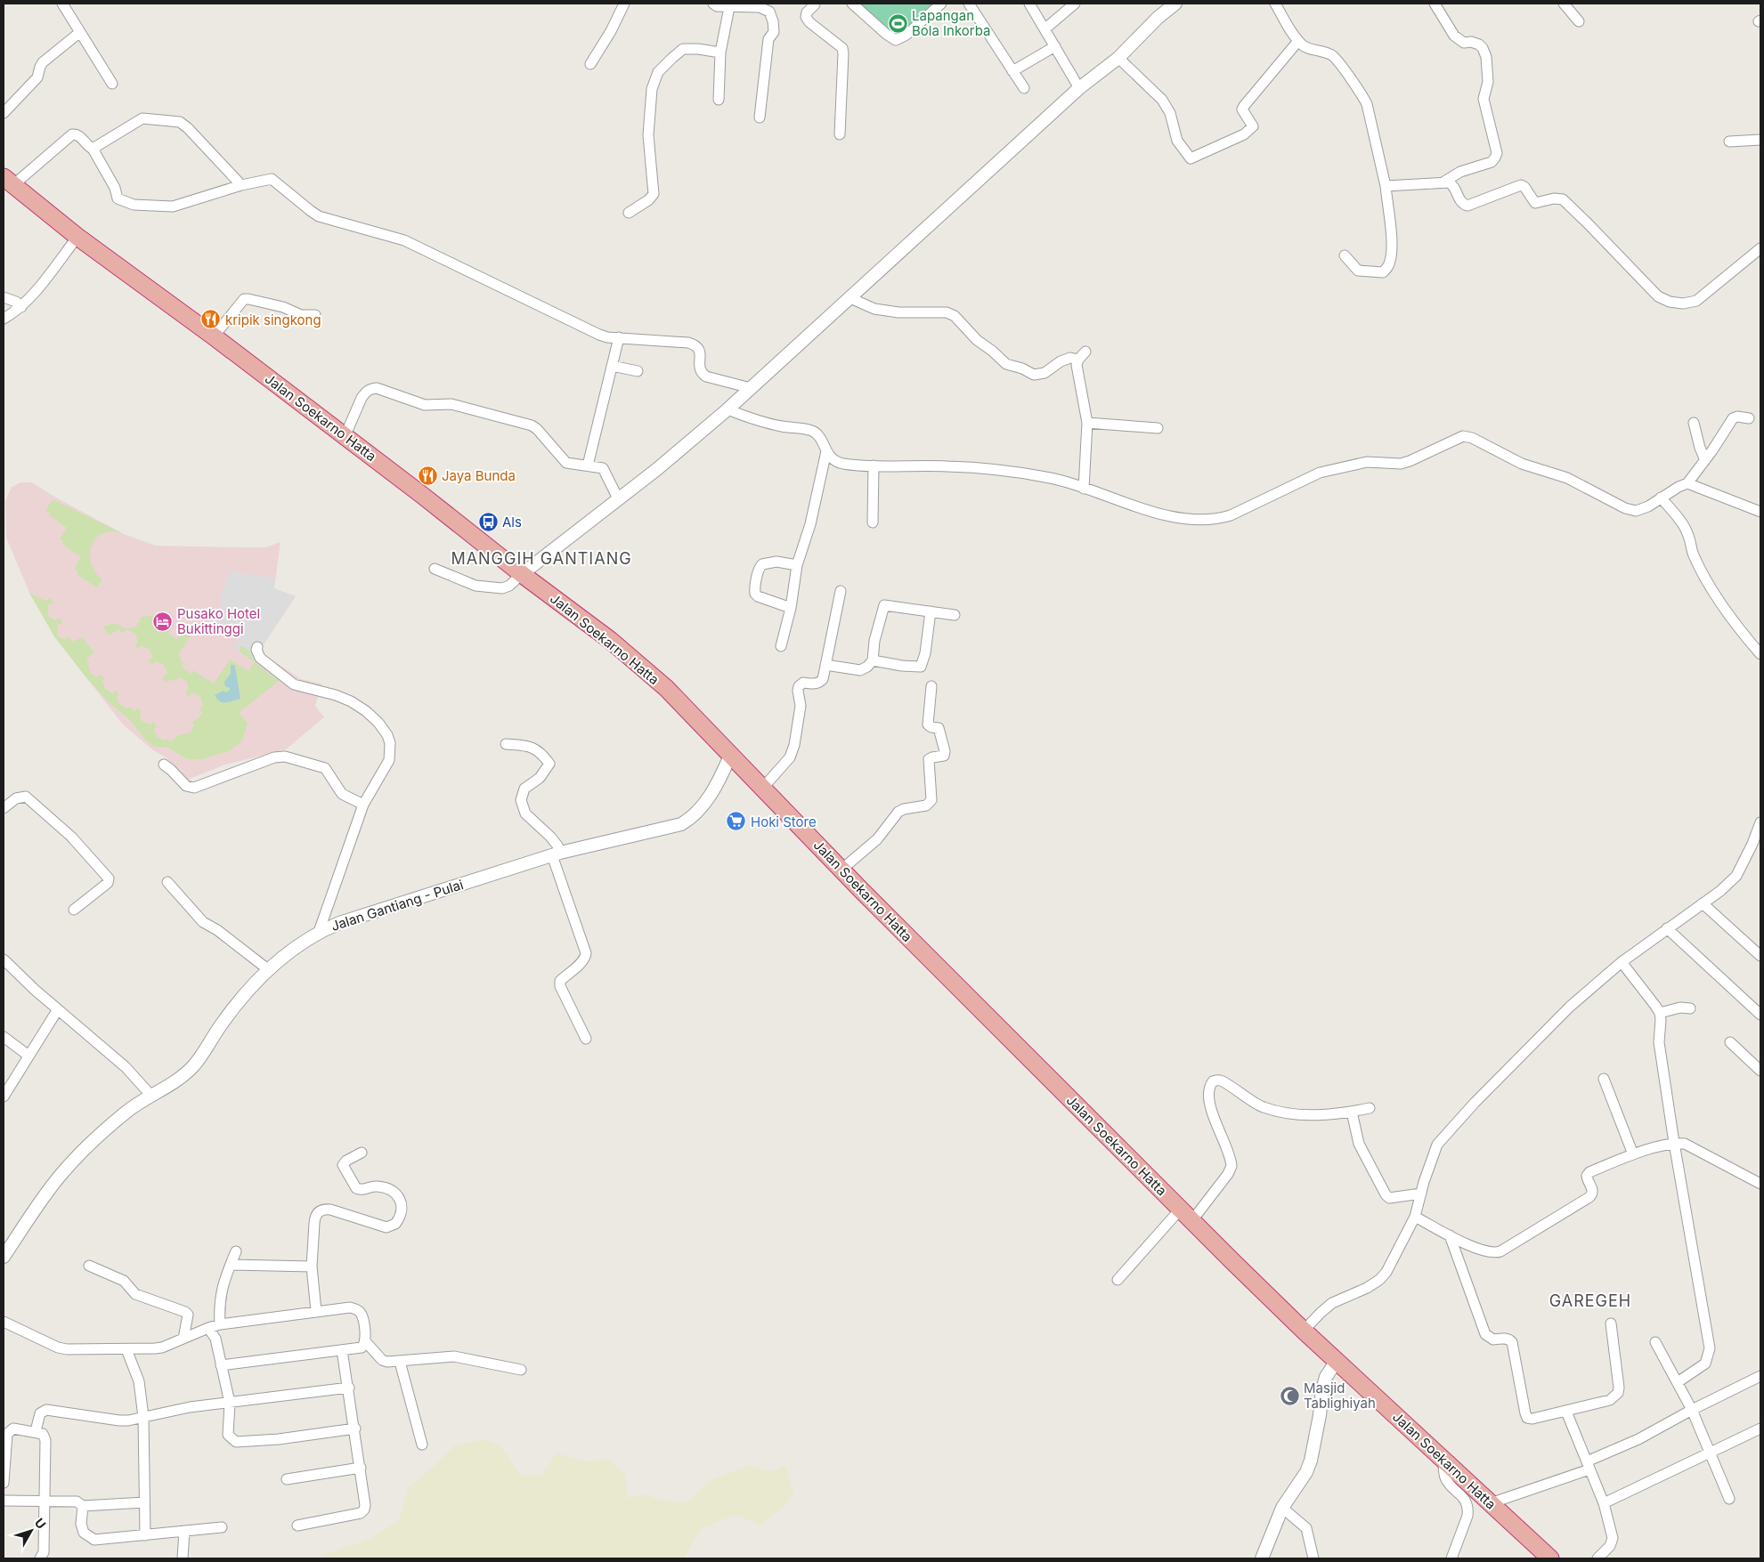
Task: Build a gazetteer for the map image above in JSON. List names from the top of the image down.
{
  "streets": {
    "highway": ["Jalan Soekarno Hatta"],
    "street": ["Jalan Gantiang - Pulai"]
  },
  "crossings": [
    ["Jalan Soekarno Hatta", "Jalan Gantiang - Pulai"]
  ],
  "districts": ["MANGGIH GANTIANG", "GAREGEH"],
  "places": {
    "sports": ["Lapangan Bola Inkorba"],
    "restaurant": ["kripik singkong", "Jaya Bunda"],
    "bus stop": ["Als"],
    "hotel": ["Pusako Hotel Bukittinggi"],
    "supermarket": ["Hoki Store"],
    "mosque": ["Masjid Tablighiyah"]
  },
  "north": "top right"
}
